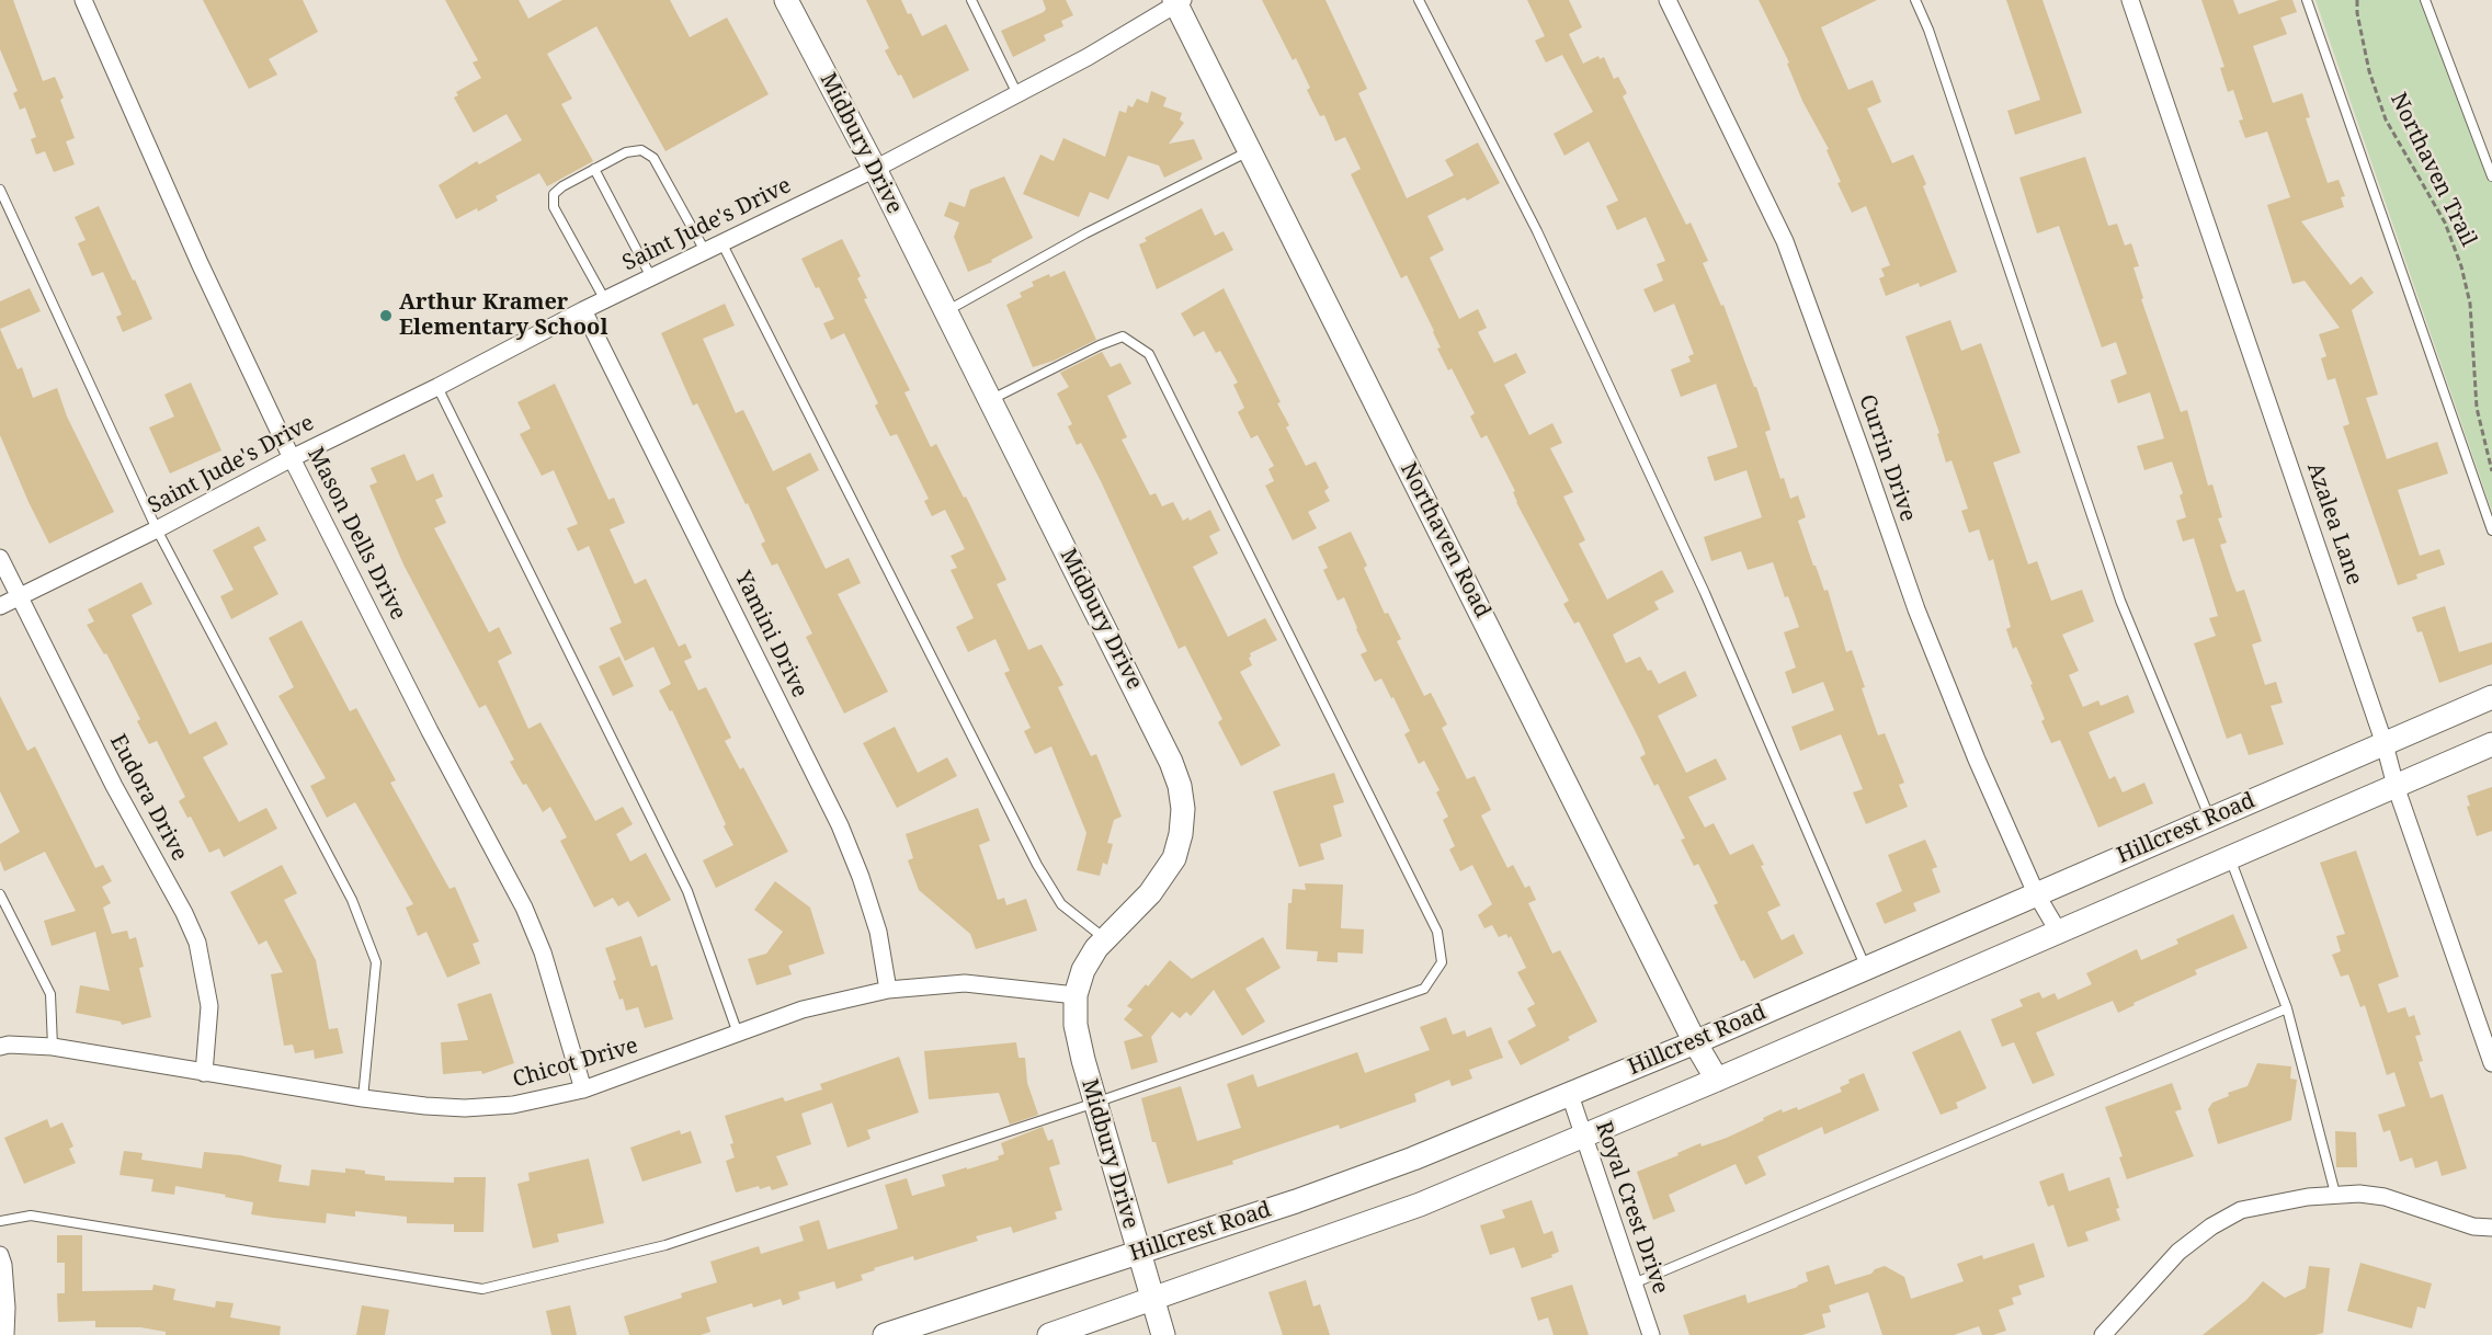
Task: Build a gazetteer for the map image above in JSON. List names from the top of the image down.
{
  "streets": {
    "main road": ["Midbury Drive", "Northaven Road", "Hillcrest Road"],
    "street": [
      "Saint Jude's Drive",
      "Currin Drive",
      "Azalea Lane",
      "Mason Dells Drive",
      "Yamini Drive",
      "Eudora Drive",
      "Chicot Drive",
      "Royal Crest Drive"
    ],
    "path": ["Northaven Trail"]
  },
  "crossings": [
    ["Midbury Drive", "Saint Jude's Drive"],
    ["Midbury Drive", "Hillcrest Road"],
    ["Midbury Drive", "Chicot Drive"],
    ["Saint Jude's Drive", "Mason Dells Drive"],
    ["Saint Jude's Drive", "Northaven Road"],
    ["Saint Jude's Drive", "Yamini Drive"],
    ["Saint Jude's Drive", "Eudora Drive"],
    ["Currin Drive", "Hillcrest Road"],
    ["Azalea Lane", "Hillcrest Road"],
    ["Mason Dells Drive", "Chicot Drive"],
    ["Northaven Road", "Hillcrest Road"],
    ["Yamini Drive", "Chicot Drive"],
    ["Eudora Drive", "Chicot Drive"],
    ["Hillcrest Road", "Royal Crest Drive"]
  ],
  "places": ["Arthur Kramer Elementary School"]
}
